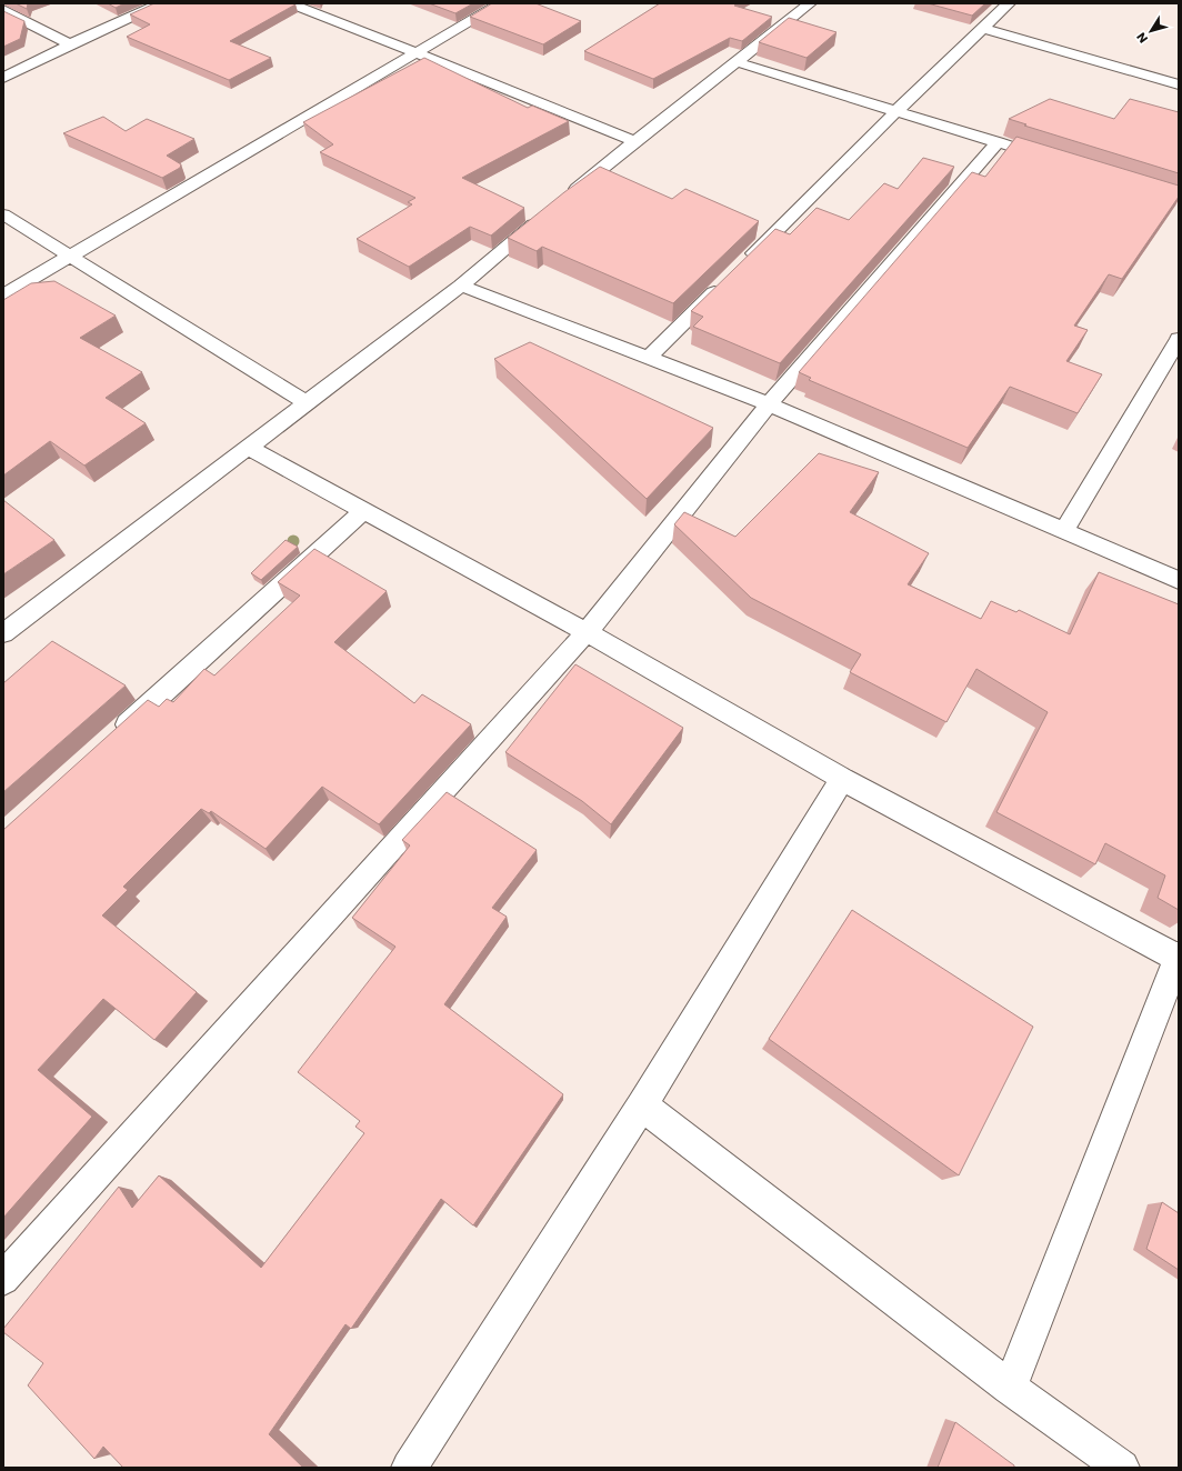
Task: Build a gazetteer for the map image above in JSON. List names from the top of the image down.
{
  "north": "bottom left"
}
